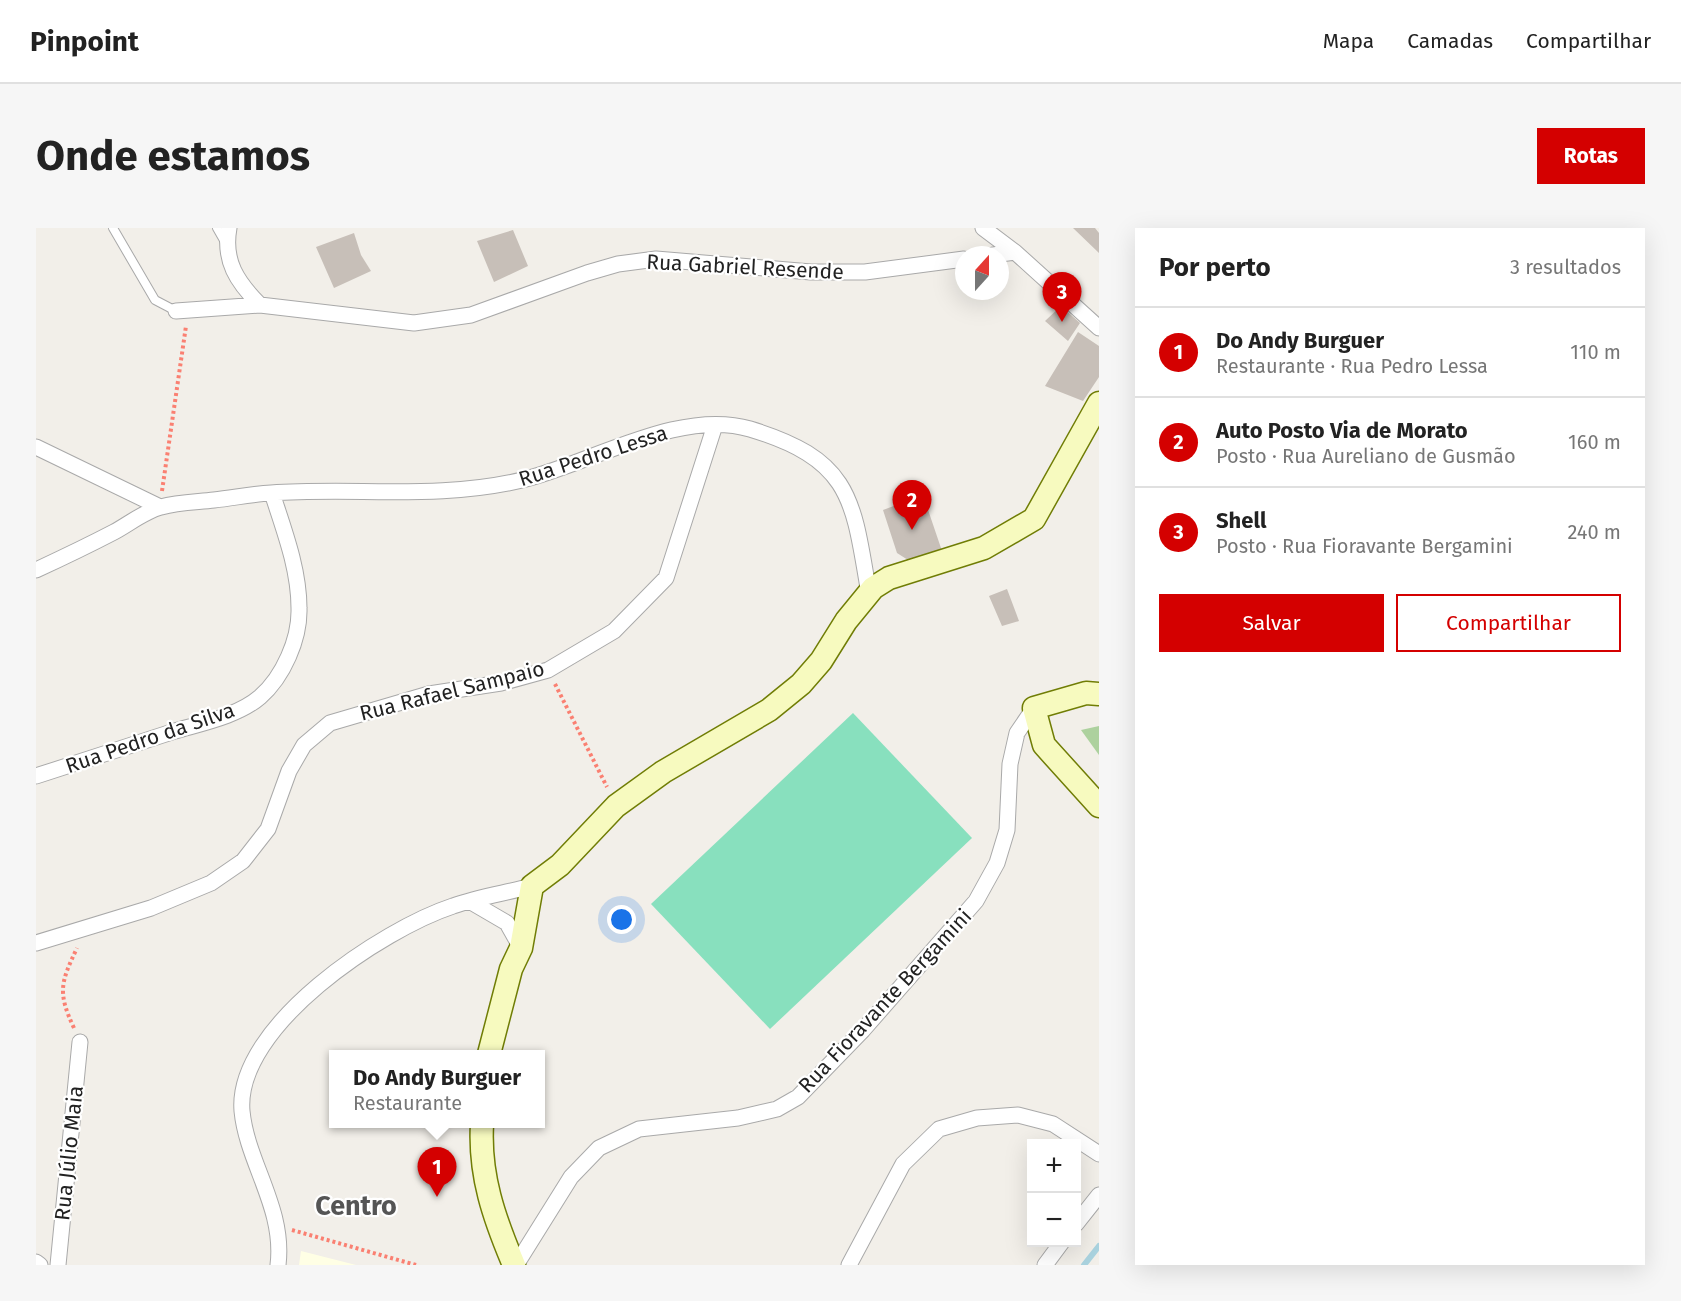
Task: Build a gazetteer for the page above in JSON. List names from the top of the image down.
{
  "streets": {
    "street": [
      "Rua Gabriel Resende",
      "Rua Pedro Lessa",
      "Rua Rafael Sampaio",
      "Rua Pedro da Silva",
      "Rua Fioravante Bergamini",
      "Rua Júlio Maia"
    ]
  },
  "crossings": [
    ["Rua Pedro Lessa", "Rua Rafael Sampaio"],
    ["Rua Pedro Lessa", "Rua Pedro da Silva"]
  ],
  "districts": ["Centro"],
  "north": "top",
  "page": {
    "header": "Pinpoint",
    "nav": ["Mapa", "Camadas", "Compartilhar"],
    "buttons": [
      "Rotas",
      ["Salvar", "Compartilhar"]
    ],
    "title": "Onde estamos",
    "heading": ["Por perto", "3 resultados"],
    "pins": ["3", "2", "1"],
    "list": [
      {
        "mark": "1",
        "name": "Do Andy Burguer",
        "note": "Restaurante · Rua Pedro Lessa",
        "value": "110 m"
      },
      {
        "mark": "2",
        "name": "Auto Posto Via de Morato",
        "note": "Posto · Rua Aureliano de Gusmão",
        "value": "160 m"
      },
      {
        "mark": "3",
        "name": "Shell",
        "note": "Posto · Rua Fioravante Bergamini",
        "value": "240 m"
      }
    ],
    "popup": ["Do Andy Burguer", "Restaurante"],
    "map_buttons": ["+", "−"]
  }
}
